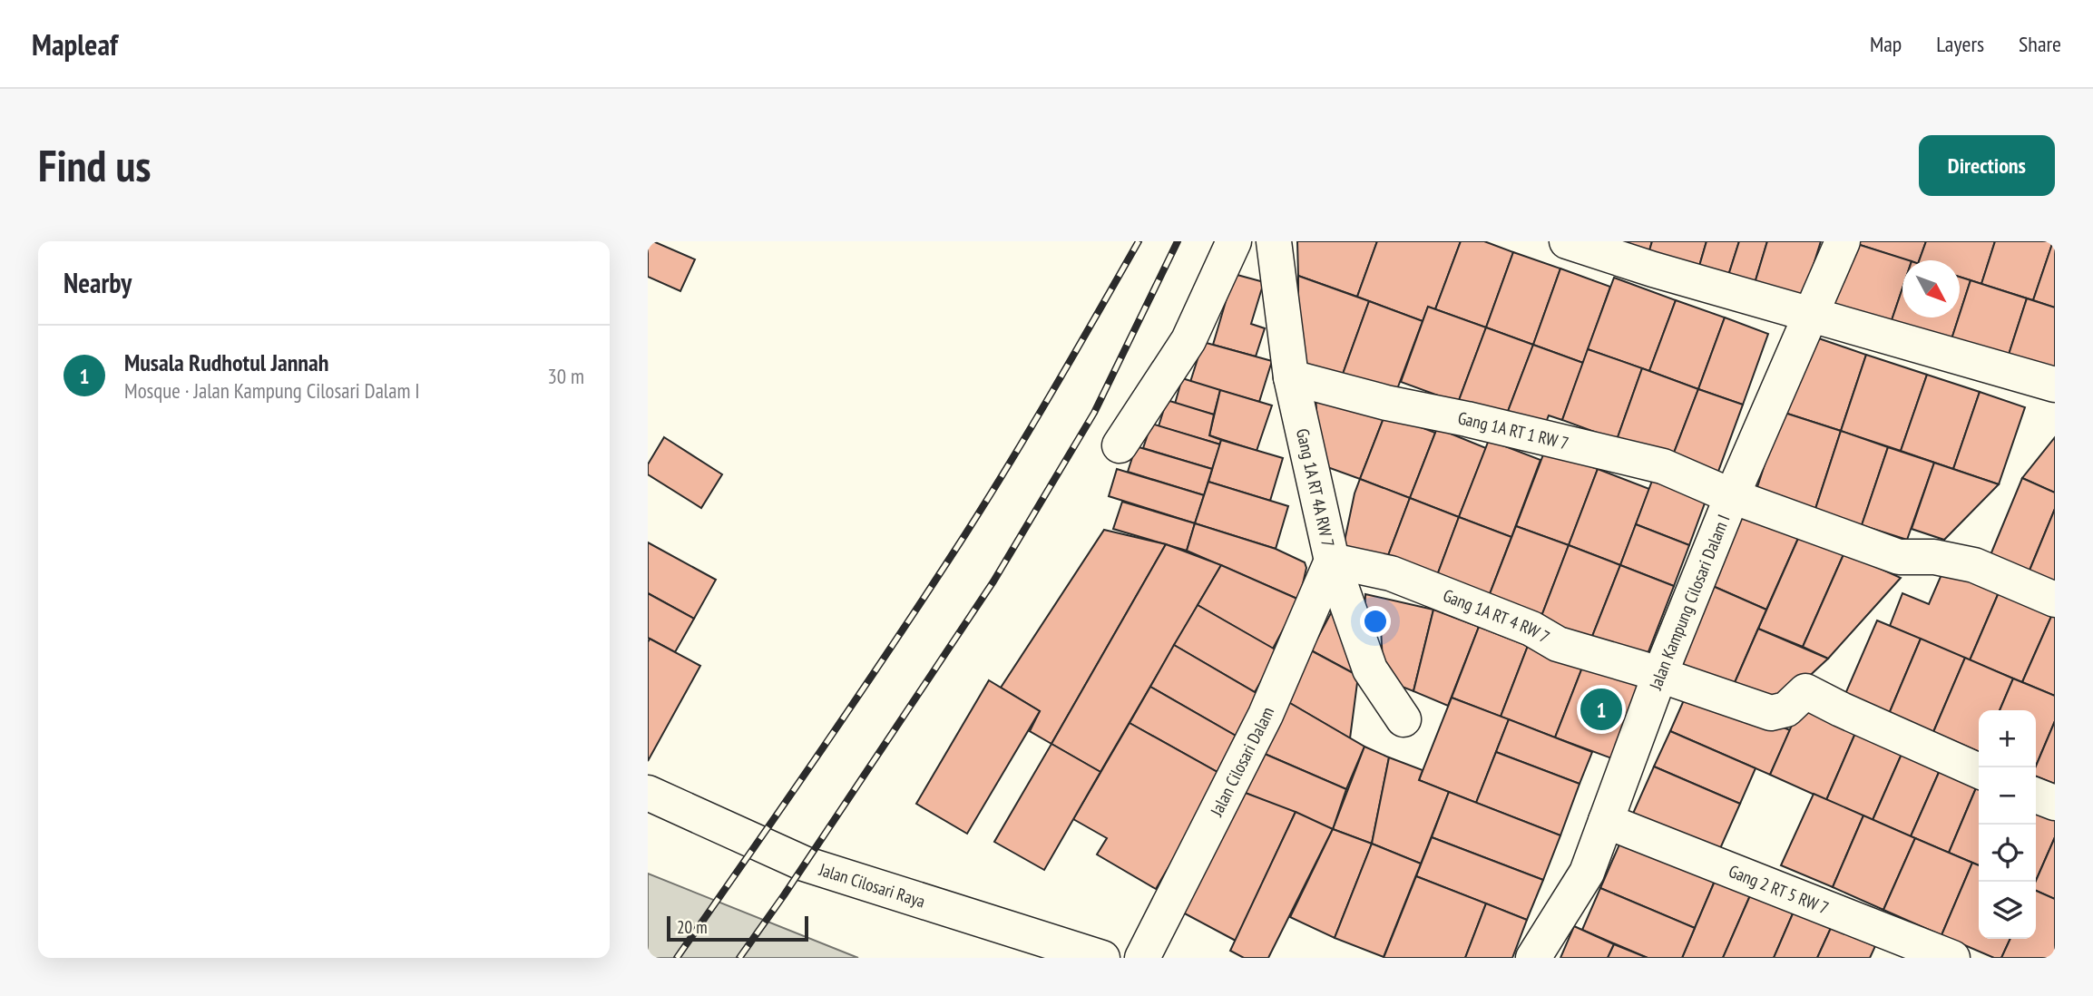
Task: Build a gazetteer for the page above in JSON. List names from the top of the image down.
{
  "streets": {
    "street": [
      "Gang 1A RT 1 RW 7",
      "Gang 1A RT 4A RW 7",
      "Jalan Kampung Cilosari Dalam I",
      "Gang 1A RT 4 RW 7",
      "Jalan Cilosari Dalam",
      "Jalan Cilosari Raya",
      "Gang 2 RT 5 RW 7"
    ]
  },
  "crossings": [
    ["Gang 1A RT 1 RW 7", "Gang 1A RT 4A RW 7"],
    ["Gang 1A RT 1 RW 7", "Jalan Kampung Cilosari Dalam I"],
    ["Gang 1A RT 4A RW 7", "Gang 1A RT 4 RW 7"],
    ["Gang 1A RT 4A RW 7", "Jalan Cilosari Dalam"],
    ["Jalan Kampung Cilosari Dalam I", "Gang 1A RT 4 RW 7"],
    ["Jalan Kampung Cilosari Dalam I", "Gang 2 RT 5 RW 7"],
    ["Gang 1A RT 4 RW 7", "Jalan Cilosari Dalam"]
  ],
  "scale_bar": "20 m",
  "north": "bottom right",
  "page": {
    "header": "Mapleaf",
    "nav": ["Map", "Layers", "Share"],
    "buttons": "Directions",
    "title": "Find us",
    "heading": "Nearby",
    "list": [
      {
        "mark": "1",
        "name": "Musala Rudhotul Jannah",
        "note": "Mosque · Jalan Kampung Cilosari Dalam I",
        "value": "30 m"
      }
    ],
    "pins": "1",
    "map_buttons": ["+", "−"],
    "scale": "20 m"
  }
}
